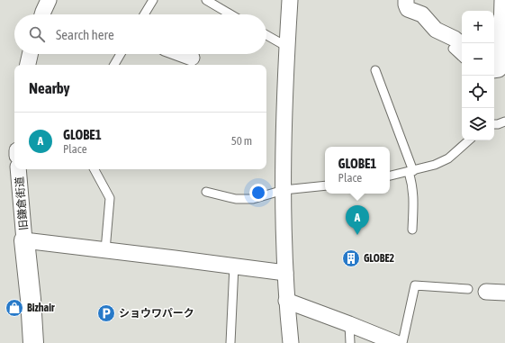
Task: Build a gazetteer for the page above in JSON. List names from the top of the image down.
{
  "streets": {
    "street": ["旧鎌倉街道"]
  },
  "places": {
    "building": ["GLOBE2"],
    "shop": ["Bizhair"],
    "parking": ["ショウワパーク"]
  },
  "page": {
    "map_buttons": ["+", "−"],
    "search": "Search here",
    "heading": "Nearby",
    "list": [
      {
        "mark": "A",
        "name": "GLOBE1",
        "note": "Place",
        "value": "50 m"
      }
    ],
    "popup": ["GLOBE1", "Place"],
    "pins": "A"
  }
}
